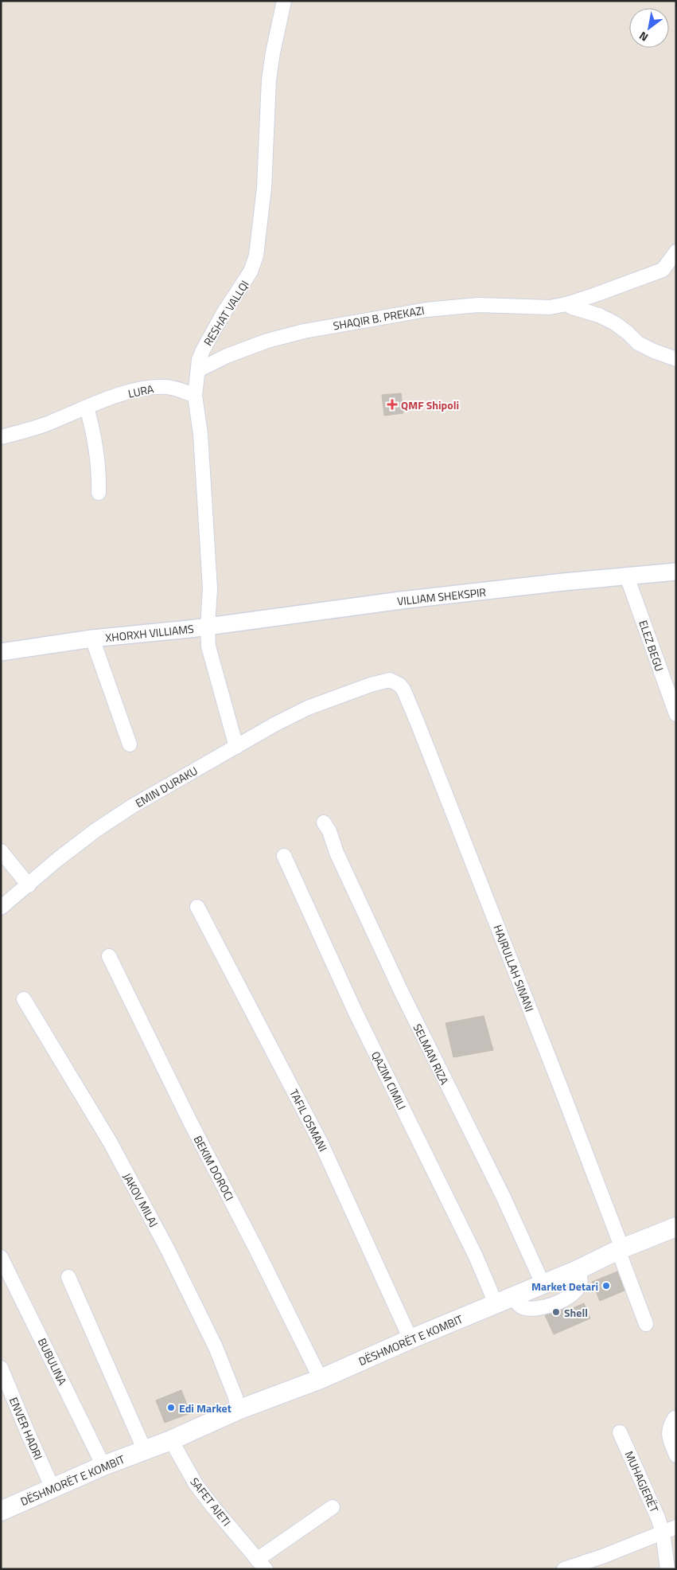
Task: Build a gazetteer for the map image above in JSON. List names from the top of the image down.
{
  "streets": {
    "main road": ["DËSHMORËT E KOMBIT"],
    "street": [
      "RESHAT VALLQI",
      "SHAQIR B. PREKAZI",
      "LURA",
      "VILLIAM SHEKSPIR",
      "XHORXH VILLIAMS",
      "ELEZ BEGU",
      "EMIN DURAKU",
      "HAJRULLAH SINANI",
      "SELMAN RIZA",
      "QAZIM CIMILI",
      "TAFIL OSMANI",
      "BEKIM DOROCI",
      "JAKOV MILAJ",
      "BUBULINA",
      "ENVER HADRI",
      "MUHAGJERËT",
      "SAFET AJETI"
    ]
  },
  "crossings": [
    ["RESHAT VALLQI", "SHAQIR B. PREKAZI"],
    ["RESHAT VALLQI", "LURA"],
    ["RESHAT VALLQI", "VILLIAM SHEKSPIR"],
    ["RESHAT VALLQI", "XHORXH VILLIAMS"],
    ["VILLIAM SHEKSPIR", "XHORXH VILLIAMS"],
    ["VILLIAM SHEKSPIR", "ELEZ BEGU"],
    ["EMIN DURAKU", "HAJRULLAH SINANI"],
    ["HAJRULLAH SINANI", "DËSHMORËT E KOMBIT"],
    ["SELMAN RIZA", "DËSHMORËT E KOMBIT"],
    ["QAZIM CIMILI", "DËSHMORËT E KOMBIT"],
    ["TAFIL OSMANI", "DËSHMORËT E KOMBIT"],
    ["BEKIM DOROCI", "DËSHMORËT E KOMBIT"],
    ["JAKOV MILAJ", "DËSHMORËT E KOMBIT"],
    ["DËSHMORËT E KOMBIT", "BUBULINA"],
    ["DËSHMORËT E KOMBIT", "ENVER HADRI"],
    ["DËSHMORËT E KOMBIT", "SAFET AJETI"]
  ],
  "places": {
    "health": ["QMF Shipoli"],
    "other": ["Market Detari", "Shell", "Edi Market"]
  },
  "north": "bottom left"
}
